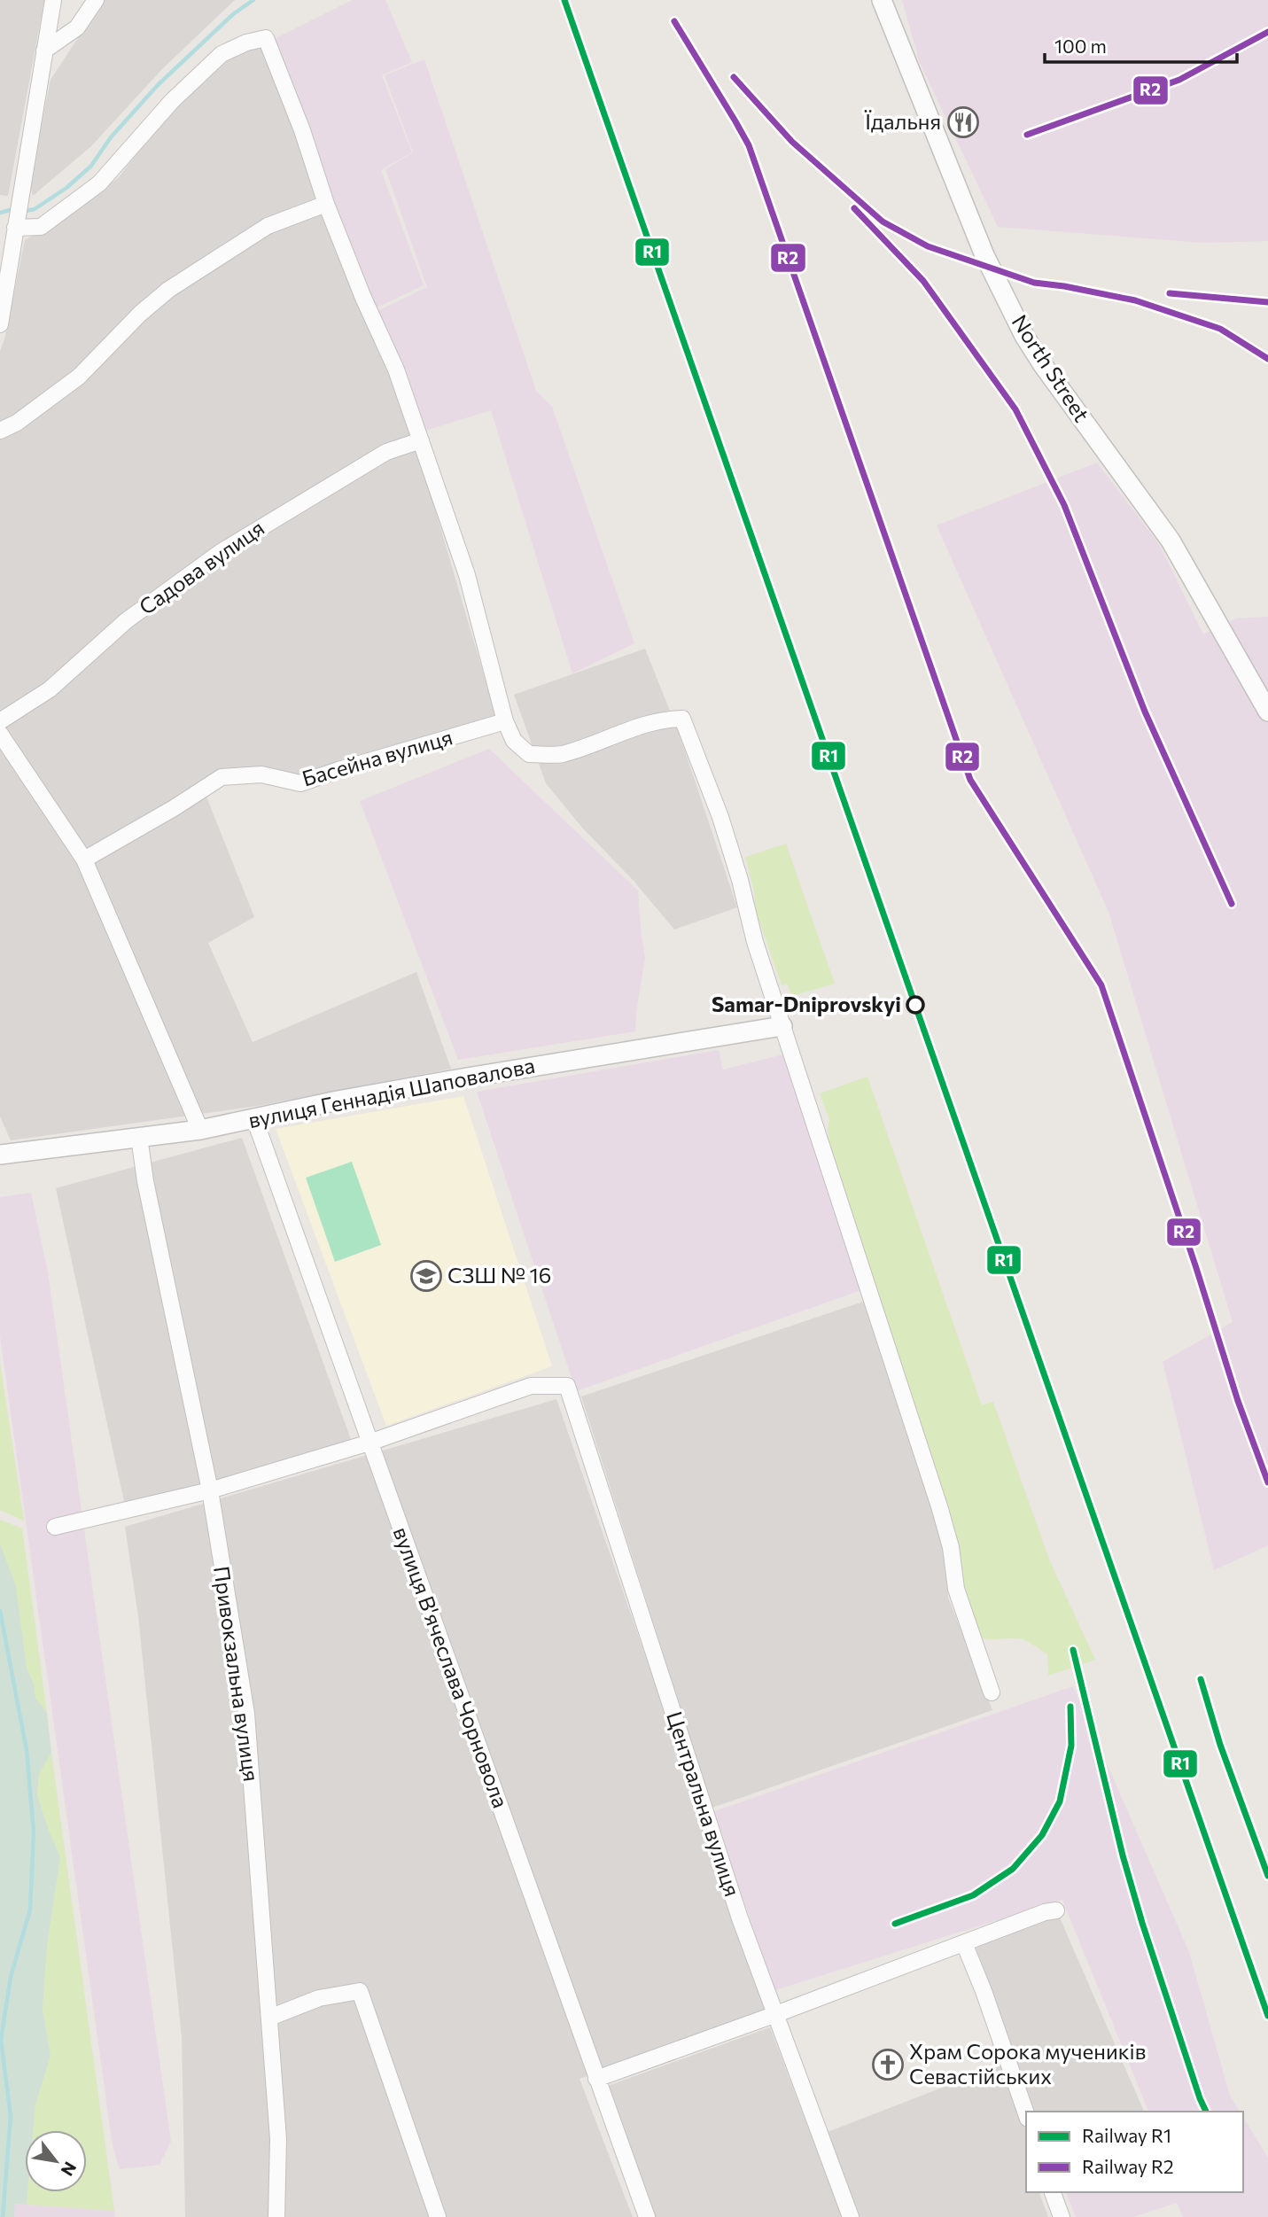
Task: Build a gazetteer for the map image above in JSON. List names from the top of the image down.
{
  "streets": {
    "street": [
      "North Street",
      "Садова вулиця",
      "Басейна вулиця",
      "вулиця Геннадія Шаповалова",
      "вулиця В'ячеслава Чорновола",
      "Привокзальна вулиця",
      "Центральна вулиця"
    ]
  },
  "crossings": [
    ["вулиця Геннадія Шаповалова", "вулиця В'ячеслава Чорновола"],
    ["вулиця Геннадія Шаповалова", "Привокзальна вулиця"],
    ["вулиця В'ячеслава Чорновола", "Центральна вулиця"]
  ],
  "places": {
    "restaurant": ["Їдальня"],
    "other": ["Samar-Dniprovskyi"],
    "school or university": ["СЗШ № 16"],
    "church": ["Храм Сорока мучеників Севастійських"]
  },
  "lines": ["rail line R1", "rail line R2"],
  "legend": ["Railway R1", "Railway R2"],
  "scale_bar": "100 m",
  "north": "bottom right"
}
